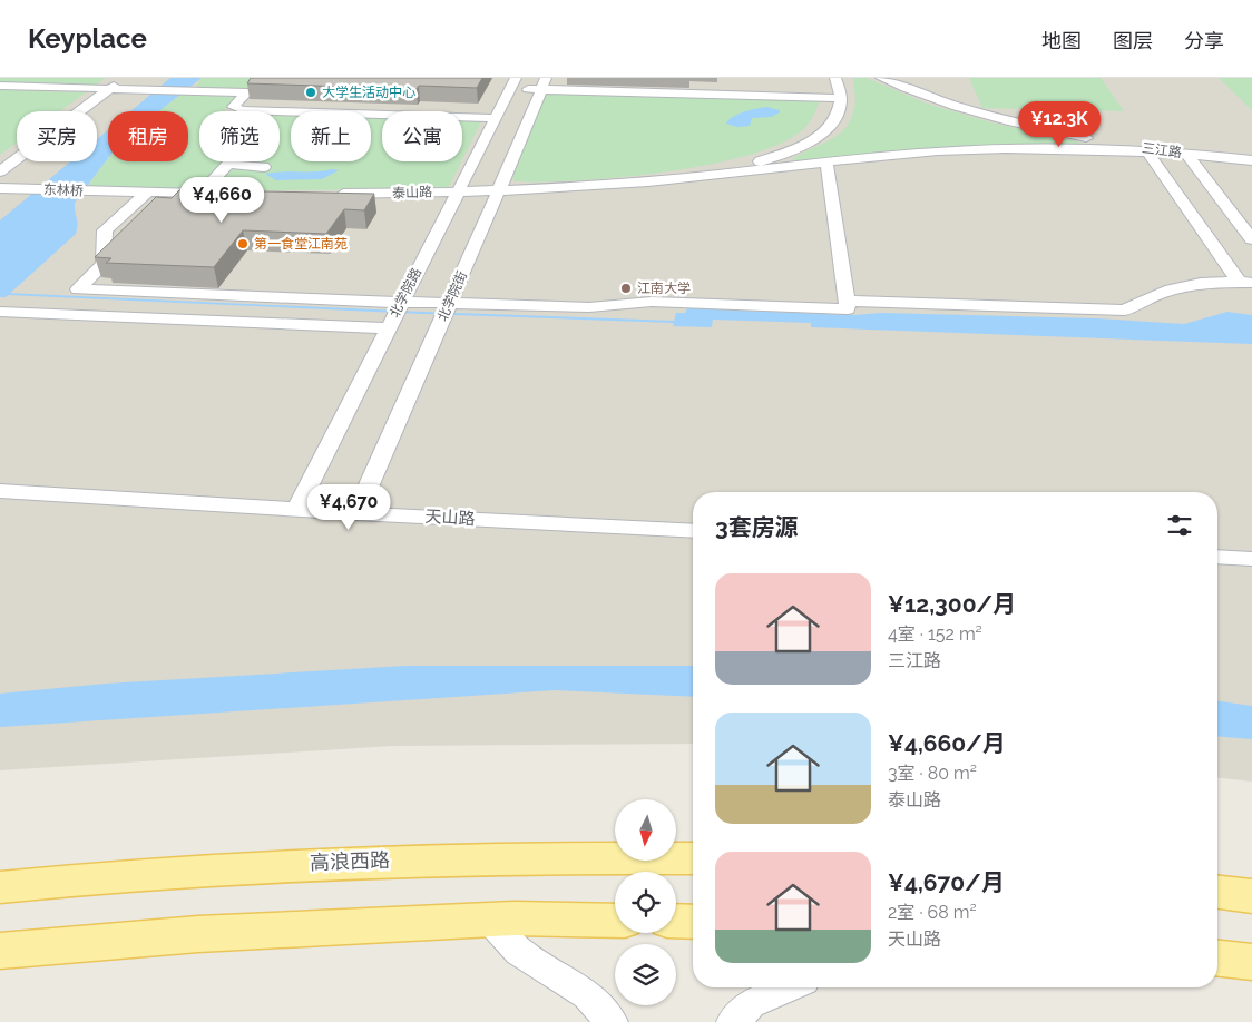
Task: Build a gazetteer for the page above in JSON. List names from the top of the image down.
{
  "streets": {
    "main road": ["高浪西路"],
    "street": [
      "三江路",
      "东林桥",
      "泰山路",
      "北学院路",
      "北学院街",
      "天山路"
    ]
  },
  "crossings": [
    ["泰山路", "北学院路"],
    ["泰山路", "北学院街"],
    ["北学院路", "天山路"],
    ["北学院街", "天山路"]
  ],
  "places": ["大学生活动中心", "第一食堂江南苑", "江南大学"],
  "north": "bottom",
  "page": {
    "header": "Keyplace",
    "nav": ["地图", "图层", "分享"],
    "price": ["¥12.3K", "¥4,660", "¥4,670"],
    "chip": [
      "买房",
      "租房",
      "筛选",
      "新上",
      "公寓"
    ],
    "heading": "3套房源",
    "list": [
      {
        "name": "¥12,300/月",
        "note": "4室 · 152 m² · 三江路"
      },
      {
        "name": "¥4,660/月",
        "note": "3室 · 80 m² · 泰山路"
      },
      {
        "name": "¥4,670/月",
        "note": "2室 · 68 m² · 天山路"
      }
    ]
  }
}
